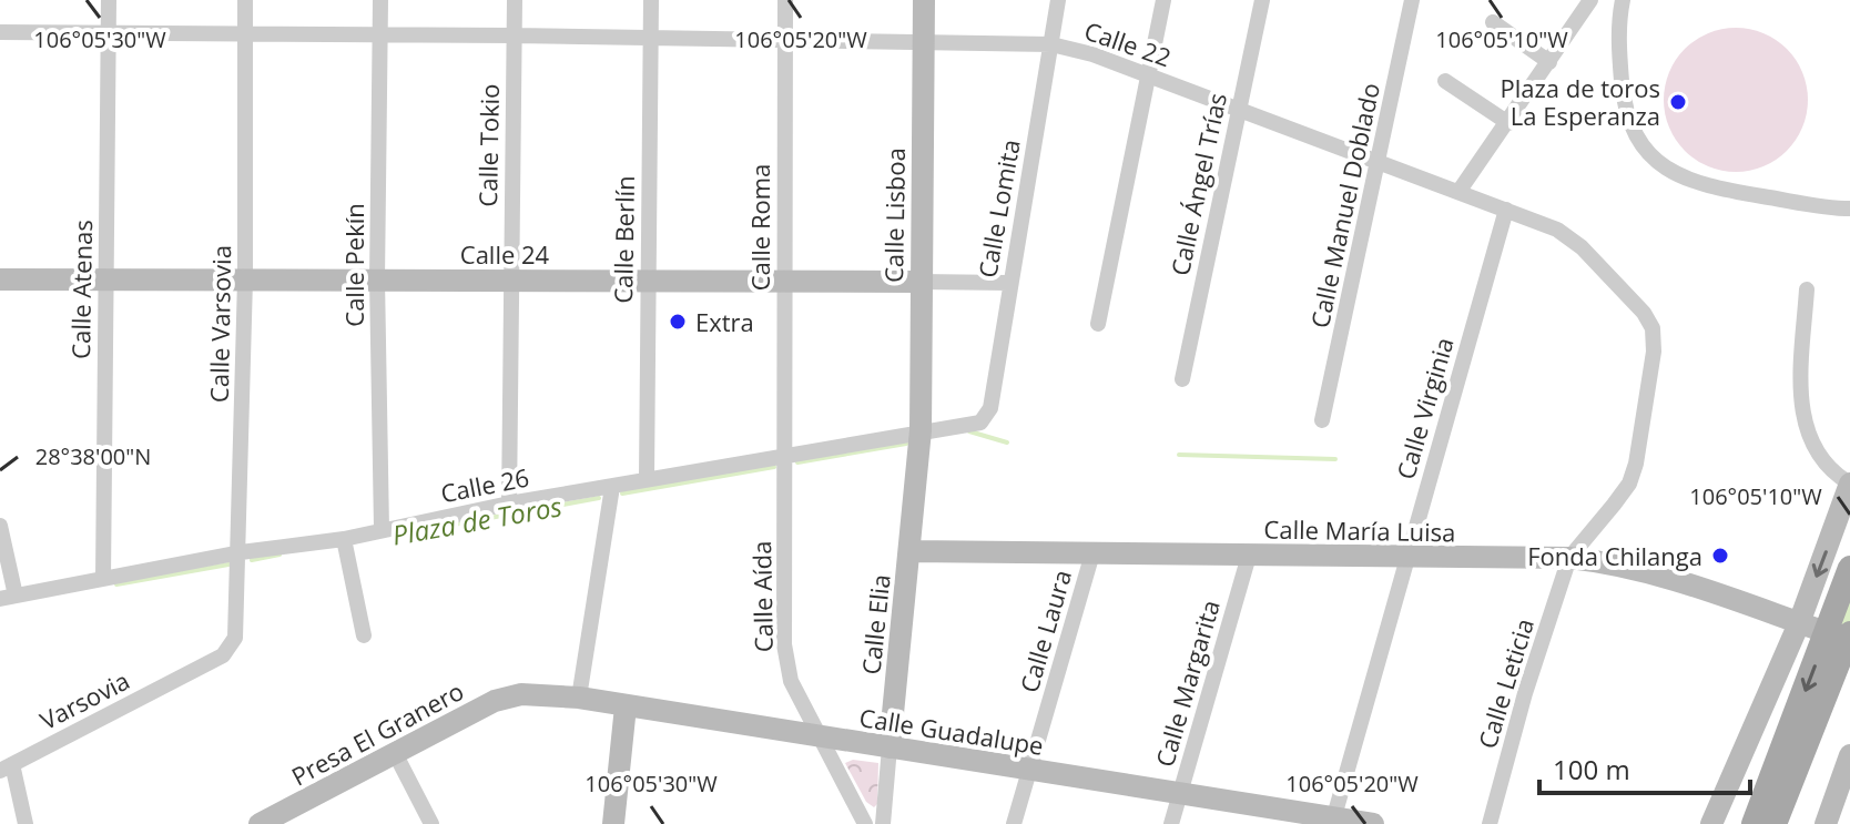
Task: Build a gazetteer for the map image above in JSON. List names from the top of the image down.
{
  "streets": {
    "street": [
      "Calle 22",
      "Calle Tokio",
      "Calle Ángel Trías",
      "Calle Manuel Doblado",
      "Calle Lomita",
      "Calle Lisboa",
      "Calle Roma",
      "Calle Berlín",
      "Calle 24",
      "Calle Pekín",
      "Calle Atenas",
      "Calle Varsovia",
      "Calle Virginia",
      "Calle 26",
      "Calle María Luisa",
      "Calle Aída",
      "Calle Elia",
      "Calle Laura",
      "Calle Margarita",
      "Calle Leticia",
      "Varsovia",
      "Calle Guadalupe",
      "Presa El Granero"
    ]
  },
  "crossings": [
    ["Calle 22", "Calle Tokio"],
    ["Calle 22", "Calle Ángel Trías"],
    ["Calle 22", "Calle Manuel Doblado"],
    ["Calle 22", "Calle Lomita"],
    ["Calle 22", "Calle Lisboa"],
    ["Calle 22", "Calle Roma"],
    ["Calle 22", "Calle Berlín"],
    ["Calle 22", "Calle Pekín"],
    ["Calle 22", "Calle Atenas"],
    ["Calle 22", "Calle Varsovia"],
    ["Calle 22", "Calle Virginia"],
    ["Calle 22", "Calle María Luisa"],
    ["Calle 22", "Calle Leticia"],
    ["Calle Tokio", "Calle 24"],
    ["Calle Tokio", "Calle 26"],
    ["Calle Lomita", "Calle 24"],
    ["Calle Lomita", "Calle 26"],
    ["Calle Lisboa", "Calle 24"],
    ["Calle Lisboa", "Calle 26"],
    ["Calle Lisboa", "Calle Elia"],
    ["Calle Roma", "Calle 24"],
    ["Calle Roma", "Calle 26"],
    ["Calle Roma", "Calle Aída"],
    ["Calle Berlín", "Calle 24"],
    ["Calle Berlín", "Calle 26"],
    ["Calle 24", "Calle Pekín"],
    ["Calle 24", "Calle Atenas"],
    ["Calle 24", "Calle Varsovia"],
    ["Calle Pekín", "Calle 26"],
    ["Calle Atenas", "Calle 26"],
    ["Calle Varsovia", "Calle 26"],
    ["Calle Varsovia", "Varsovia"],
    ["Calle Virginia", "Calle María Luisa"],
    ["Calle Virginia", "Calle Guadalupe"],
    ["Calle 26", "Calle Aída"],
    ["Calle 26", "Calle Elia"],
    ["Calle María Luisa", "Calle Elia"],
    ["Calle María Luisa", "Calle Laura"],
    ["Calle María Luisa", "Calle Margarita"],
    ["Calle María Luisa", "Calle Leticia"],
    ["Calle Aída", "Calle Guadalupe"],
    ["Calle Elia", "Calle Guadalupe"],
    ["Calle Laura", "Calle Guadalupe"],
    ["Calle Margarita", "Calle Guadalupe"],
    ["Calle Guadalupe", "Presa El Granero"]
  ],
  "water": ["Plaza de Toros"],
  "places": ["Plaza de toros La Esperanza", "Extra", "Fonda Chilanga"],
  "scale_bar": "100 m",
  "coordinates": [
    "106°05'30\"W",
    "106°05'20\"W",
    "106°05'10\"W",
    "28°38'00\"N"
  ]
}
